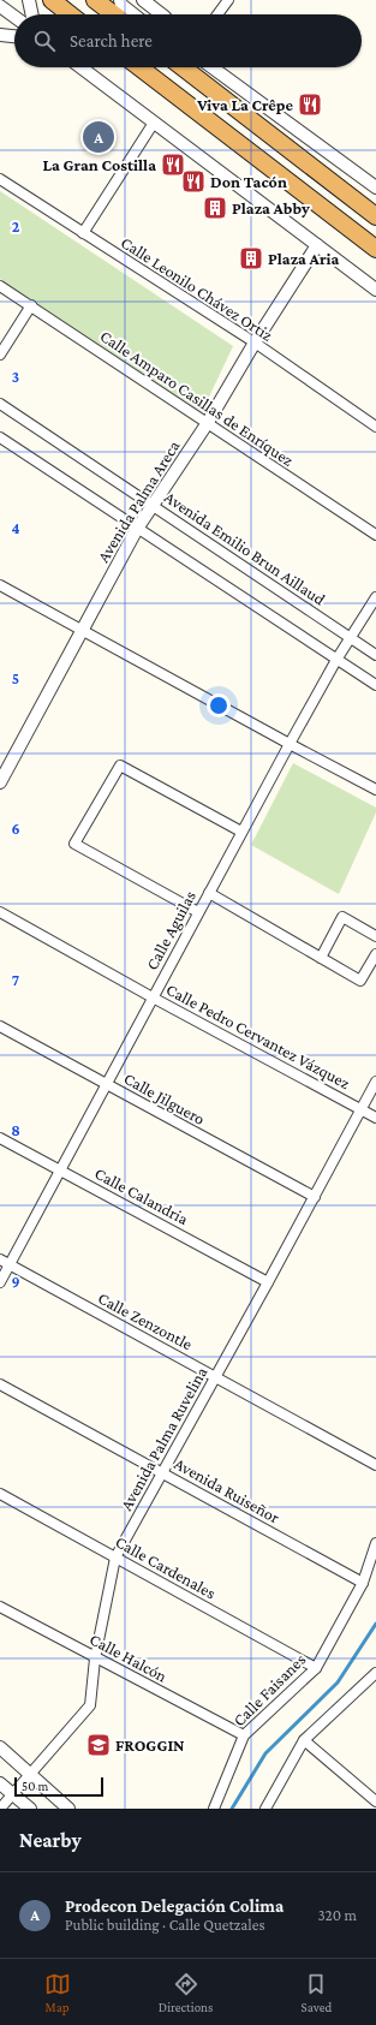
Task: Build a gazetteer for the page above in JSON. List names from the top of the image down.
{
  "streets": {
    "street": [
      "Calle Leonilo Chávez Ortiz",
      "Calle Amparo Casillas de Enríquez",
      "Avenida Palma Areca",
      "Avenida Emilio Brun Aillaud",
      "Calle Aguilas",
      "Calle Pedro Cervantez Vázquez",
      "Calle Jilguero",
      "Calle Calandria",
      "Calle Zenzontle",
      "Avenida Palma Ruvelina",
      "Avenida Ruiseñor",
      "Calle Cardenales",
      "Calle Halcón",
      "Calle Faisanes"
    ]
  },
  "crossings": [
    ["Calle Leonilo Chávez Ortiz", "Avenida Palma Areca"],
    ["Calle Amparo Casillas de Enríquez", "Avenida Palma Areca"],
    ["Avenida Palma Areca", "Avenida Emilio Brun Aillaud"],
    ["Avenida Emilio Brun Aillaud", "Calle Aguilas"],
    ["Calle Aguilas", "Calle Pedro Cervantez Vázquez"],
    ["Calle Aguilas", "Calle Jilguero"],
    ["Calle Aguilas", "Calle Calandria"],
    ["Calle Aguilas", "Calle Zenzontle"],
    ["Calle Pedro Cervantez Vázquez", "Avenida Palma Ruvelina"],
    ["Calle Jilguero", "Avenida Palma Ruvelina"],
    ["Calle Calandria", "Avenida Palma Ruvelina"],
    ["Calle Zenzontle", "Avenida Palma Ruvelina"],
    ["Avenida Palma Ruvelina", "Avenida Ruiseñor"],
    ["Avenida Palma Ruvelina", "Calle Cardenales"],
    ["Avenida Palma Ruvelina", "Calle Halcón"],
    ["Avenida Ruiseñor", "Calle Faisanes"],
    ["Calle Cardenales", "Calle Faisanes"],
    ["Calle Halcón", "Calle Faisanes"]
  ],
  "places": {
    "restaurant": ["Viva La Crêpe", "La Gran Costilla", "Don Tacón"],
    "building": ["Plaza Abby", "Plaza Aria"],
    "school or university": ["FROGGIN"]
  },
  "scale_bar": "50 m",
  "page": {
    "search": "Search here",
    "pins": "A",
    "scale": "50 m",
    "heading": "Nearby",
    "list": [
      {
        "mark": "A",
        "name": "Prodecon Delegación Colima",
        "note": "Public building · Calle Quetzales",
        "value": "320 m"
      }
    ],
    "nav": ["Map", "Directions", "Saved"]
  },
  "grid": {
    "rows": [
      "2",
      "3",
      "4",
      "5",
      "6",
      "7",
      "8",
      "9"
    ]
  }
}
